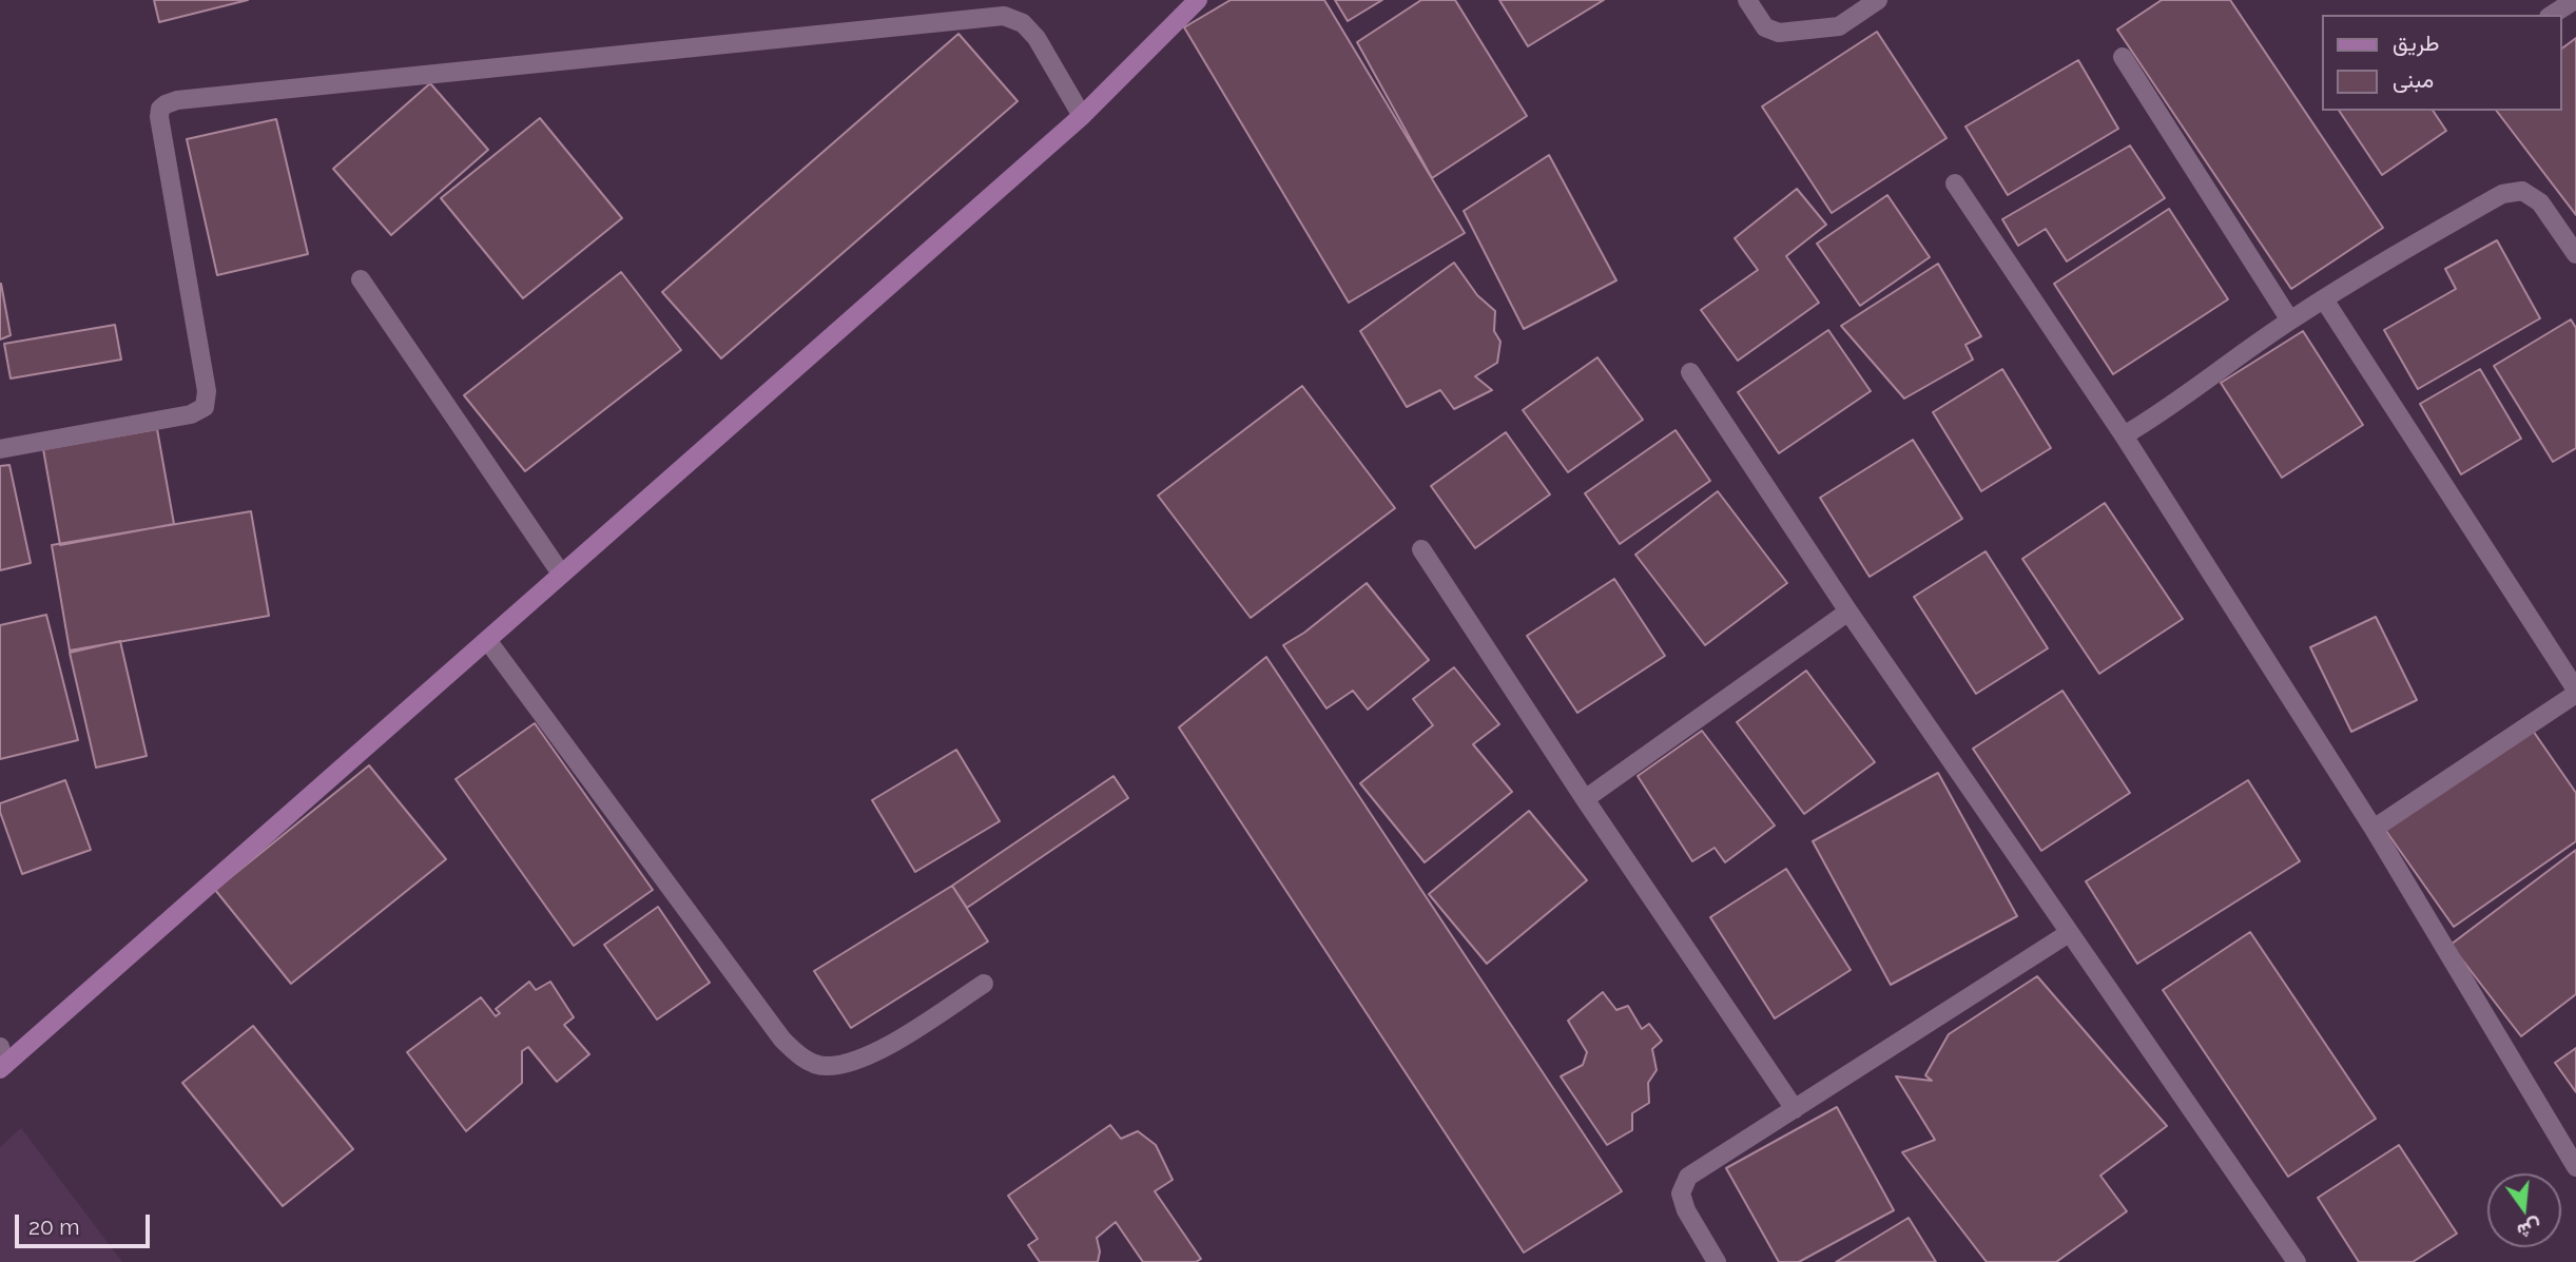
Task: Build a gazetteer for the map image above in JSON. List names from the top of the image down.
{
  "legend": ["طريق", "مبنى"],
  "scale_bar": "20 m",
  "north": "bottom"
}
